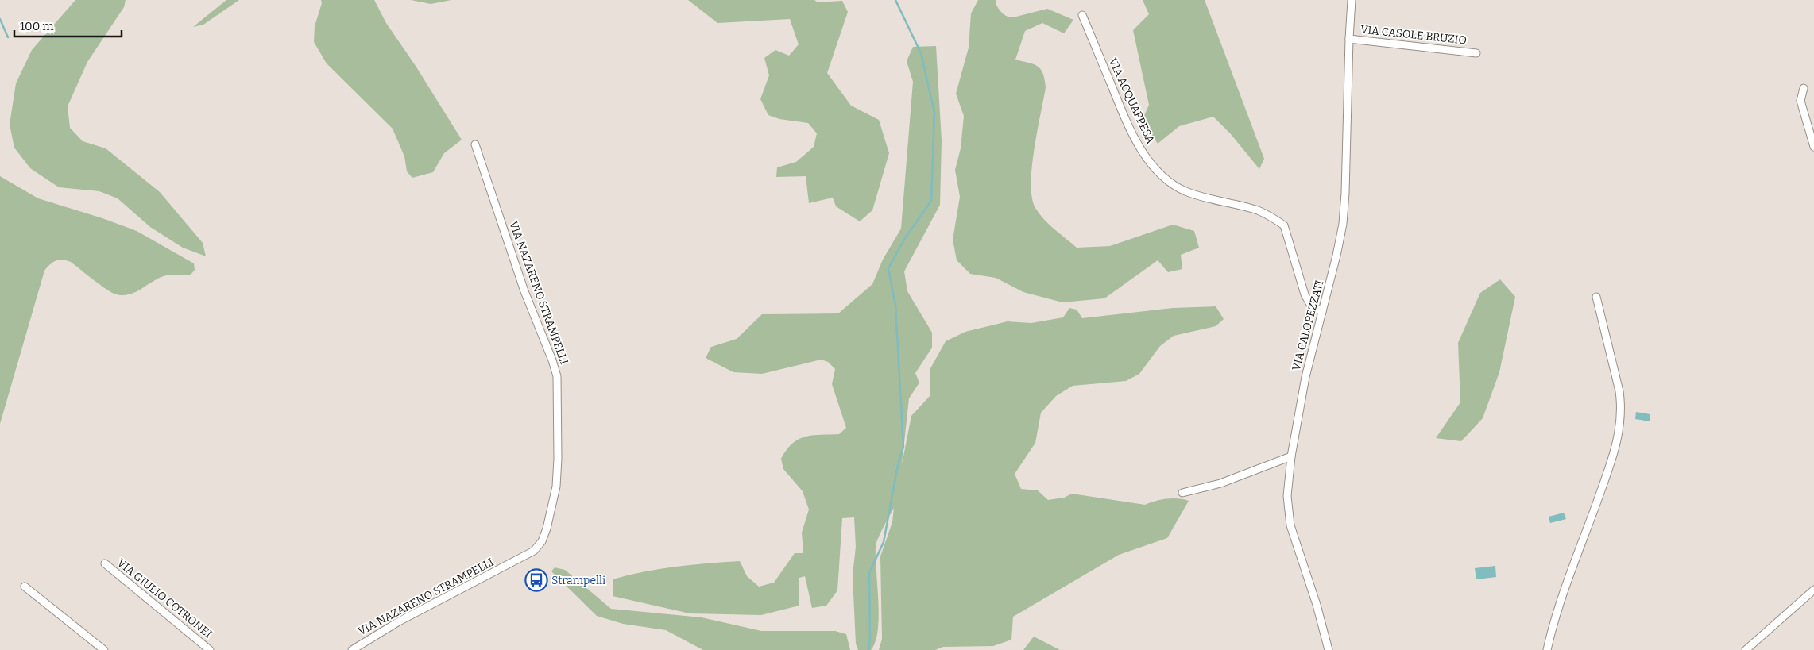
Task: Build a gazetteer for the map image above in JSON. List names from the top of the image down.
{
  "streets": {
    "street": [
      "VIA CASOLE BRUZIO",
      "VIA ACQUAPPESA",
      "VIA NAZARENO STRAMPELLI",
      "VIA CALOPEZZATI",
      "VIA GIULIO COTRONEI"
    ]
  },
  "crossings": [
    ["VIA CASOLE BRUZIO", "VIA CALOPEZZATI"],
    ["VIA ACQUAPPESA", "VIA CALOPEZZATI"]
  ],
  "places": {
    "bus stop": ["Strampelli"]
  },
  "scale_bar": "100 m"
}
